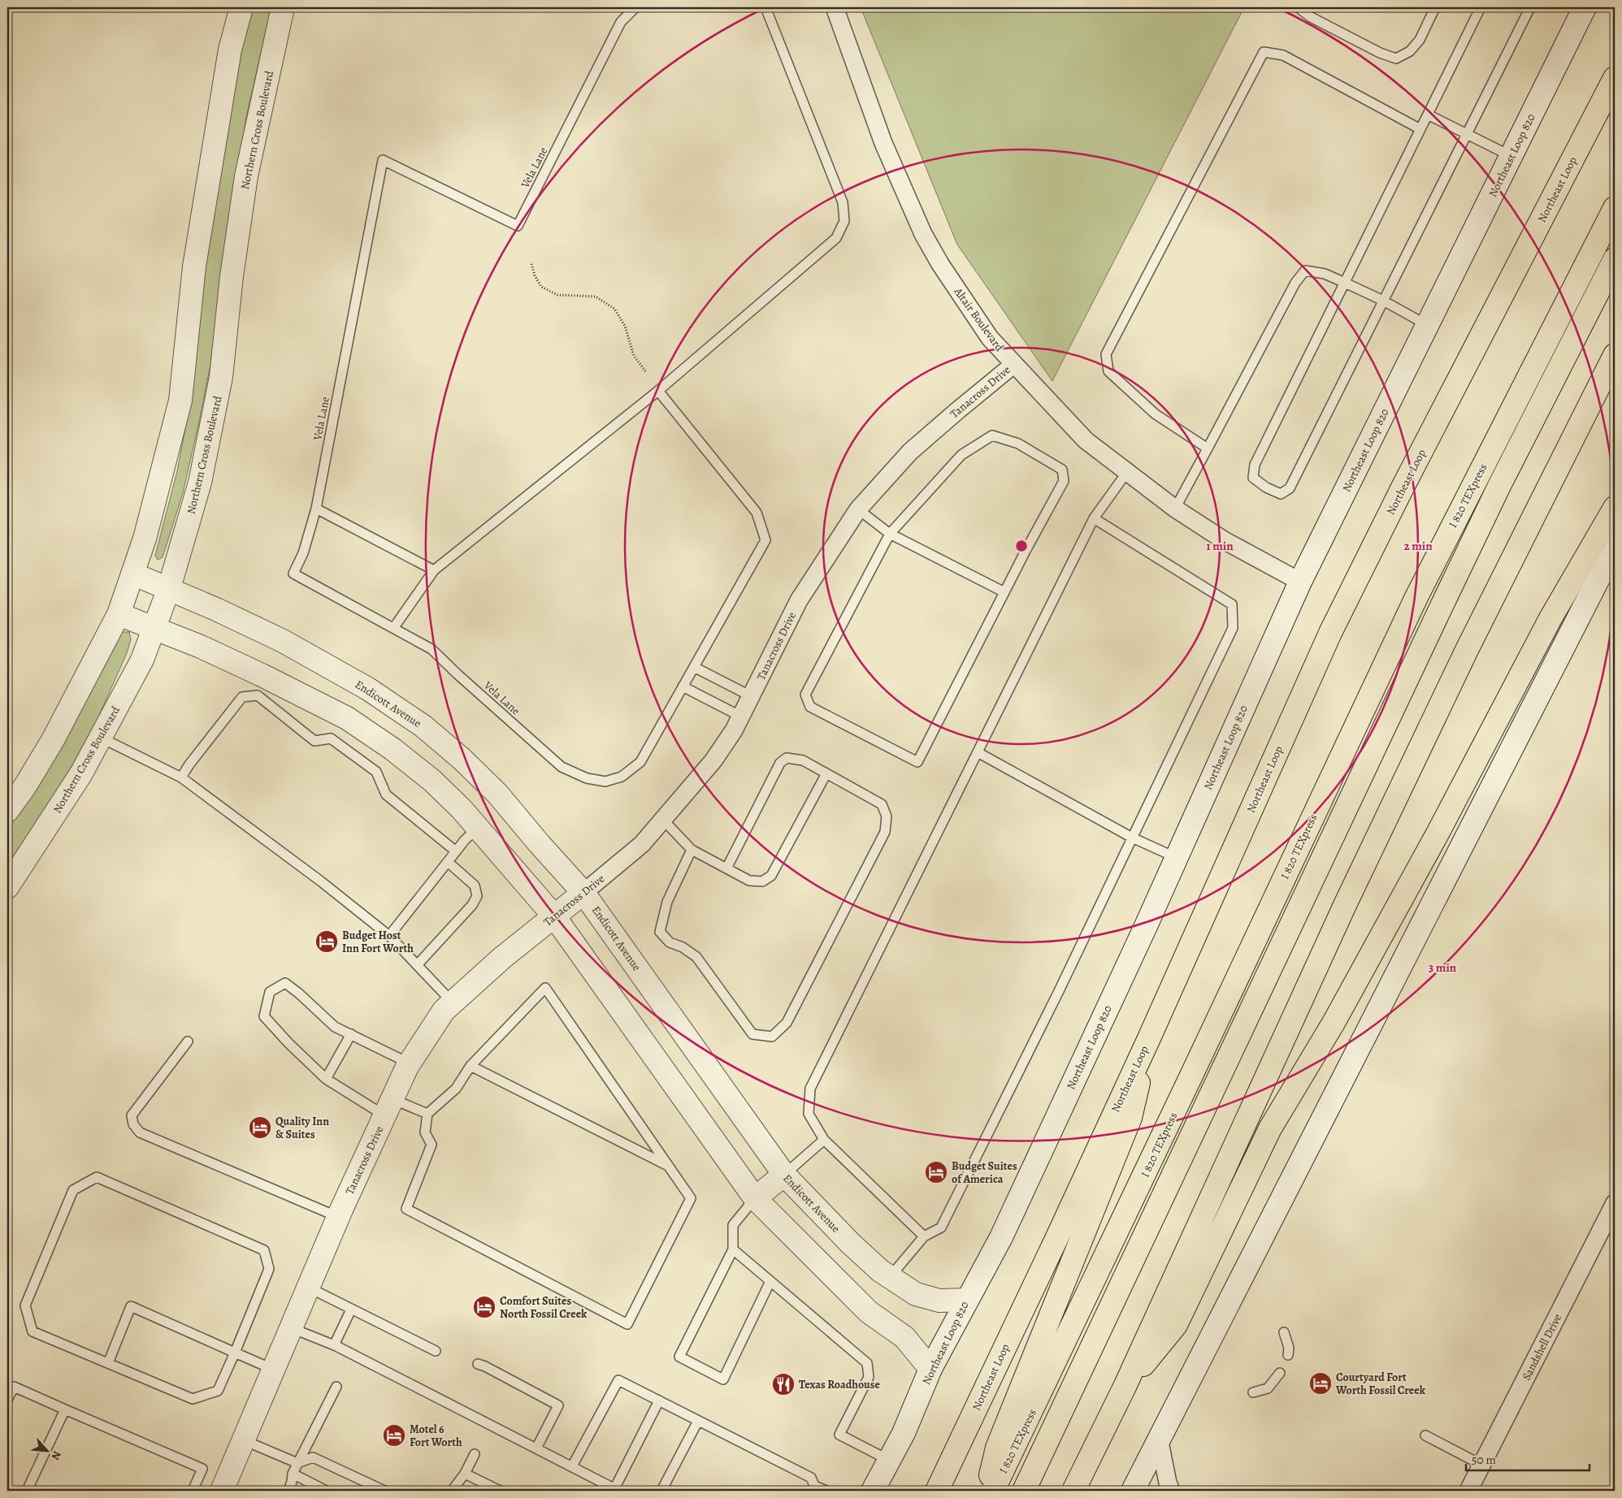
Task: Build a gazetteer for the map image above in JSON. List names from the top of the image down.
{
  "streets": {
    "highway": ["Northeast Loop", "I 820 TEXpress"],
    "street": [
      "Northern Cross Boulevard",
      "Northeast Loop 820",
      "Altair Boulevard",
      "Tanacross Drive",
      "Endicott Avenue",
      "Sandshell Drive"
    ],
    "lane": ["Vela Lane"]
  },
  "crossings": [
    ["Northern Cross Boulevard", "Endicott Avenue"],
    ["Northeast Loop 820", "Altair Boulevard"],
    ["Northeast Loop 820", "Endicott Avenue"],
    ["Altair Boulevard", "Tanacross Drive"],
    ["Tanacross Drive", "Endicott Avenue"]
  ],
  "places": {
    "hotel": [
      "Budget Host Inn Fort Worth",
      "Quality Inn & Suites",
      "Budget Suites of America",
      "Comfort Suites North Fossil Creek",
      "Courtyard Fort Worth Fossil Creek",
      "Motel 6 Fort Worth"
    ],
    "restaurant": ["Texas Roadhouse"]
  },
  "scale_bar": "50 m",
  "north": "bottom right",
  "rings": ["1 min", "2 min", "3 min"]
}
